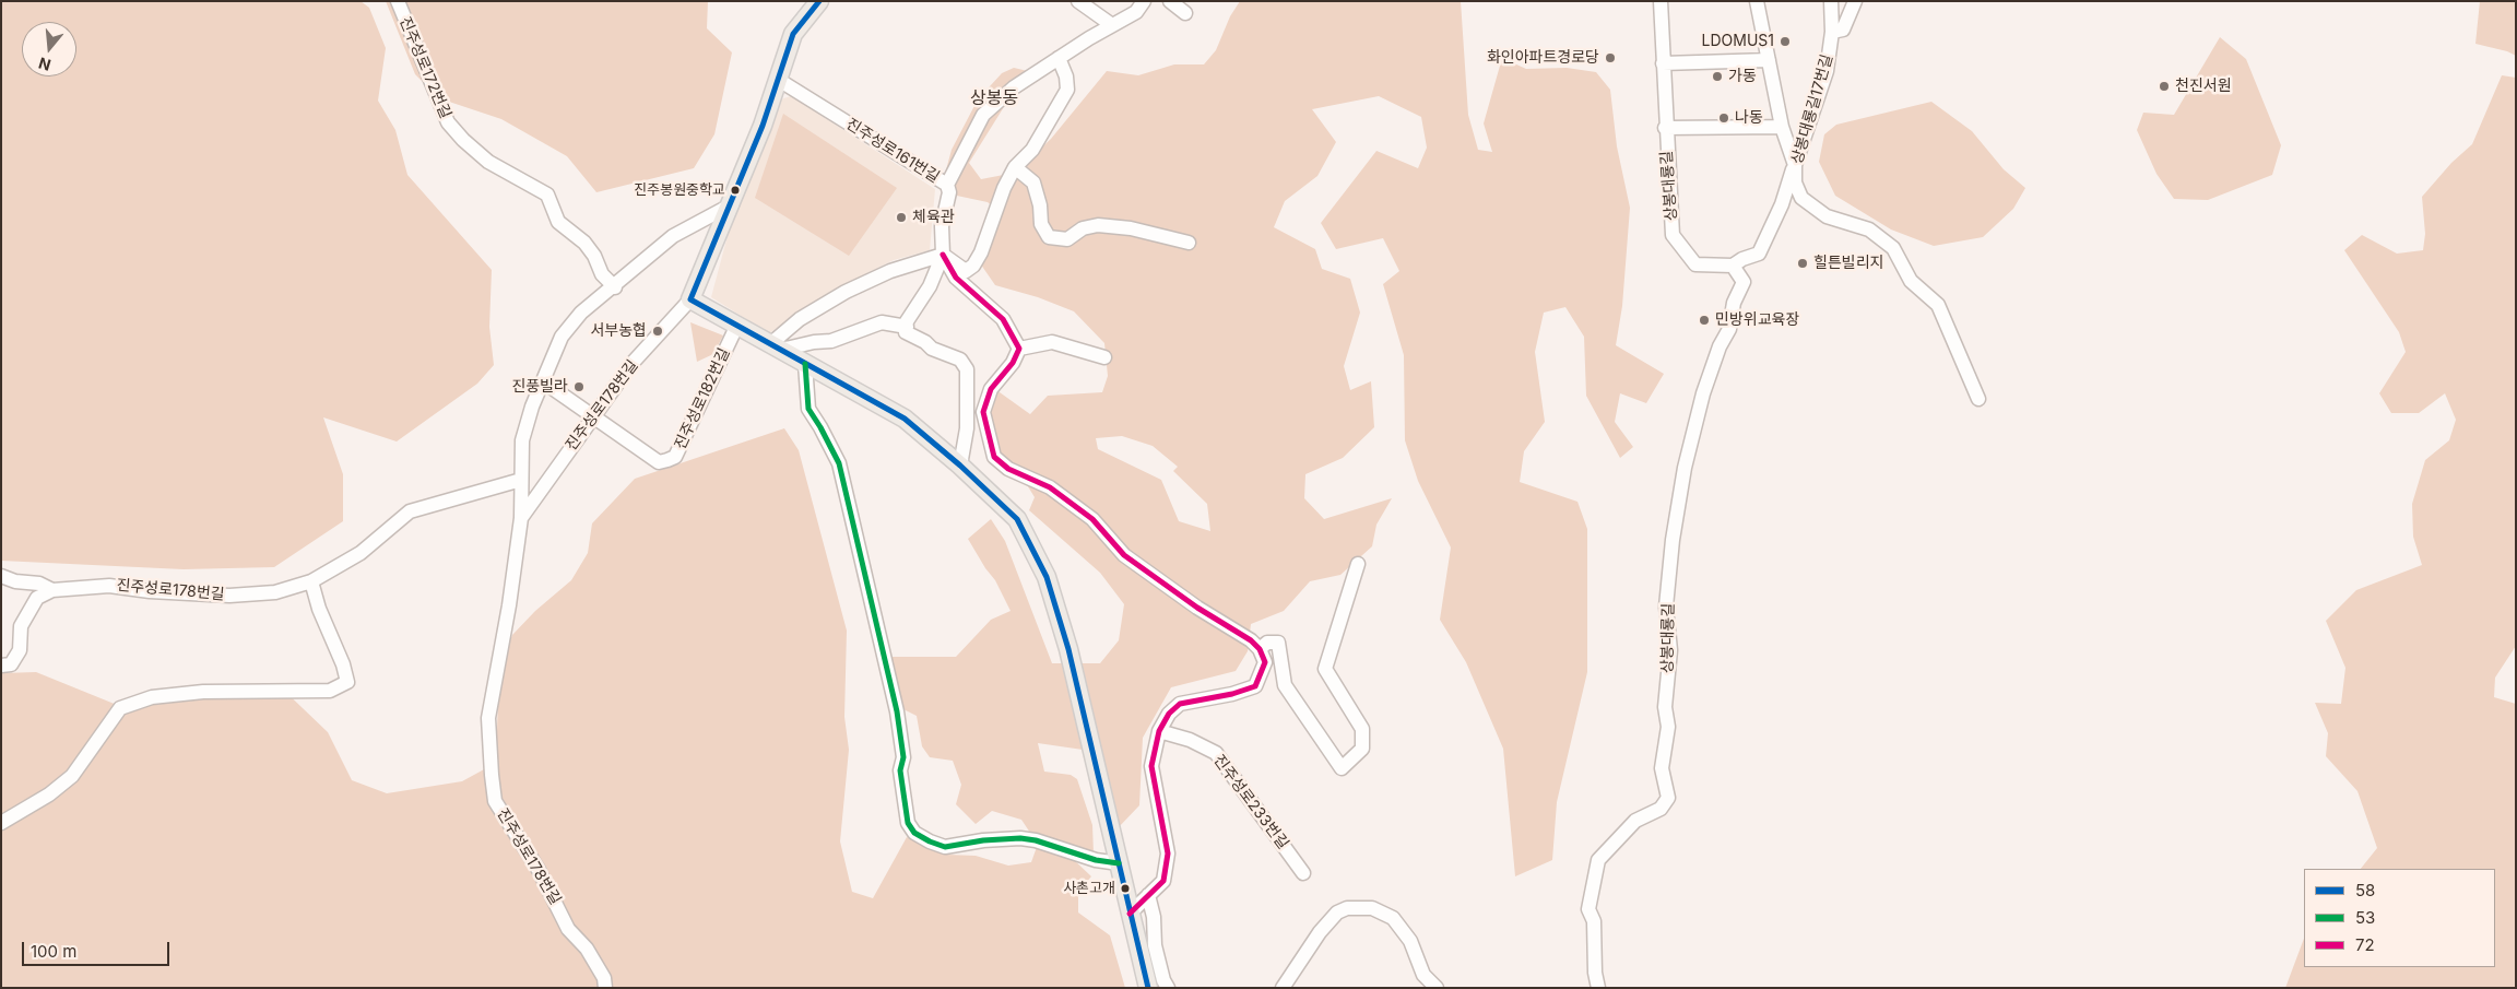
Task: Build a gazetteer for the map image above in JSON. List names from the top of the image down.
{
  "streets": {
    "street": [
      "진주성로172번길",
      "상봉대룡길17번길",
      "진주성로161번길",
      "상봉대룡길",
      "진주성로182번길",
      "진주성로178번길",
      "진주성로233번길"
    ]
  },
  "crossings": [
    ["진주성로172번길", "진주성로178번길"],
    ["상봉대룡길17번길", "상봉대룡길"],
    ["진주성로182번길", "진주성로178번길"]
  ],
  "districts": ["상봉동"],
  "places": [
    "LDOMUS1",
    "화인아파트경로당",
    "가동",
    "천진서원",
    "나동",
    "진주봉원중학교",
    "체육관",
    "힐튼빌리지",
    "민방위교육장",
    "서부농협",
    "진풍빌라",
    "사촌고개"
  ],
  "lines": ["transit line 58", "transit line 72", "transit line 53"],
  "legend": ["58", "53", "72"],
  "scale_bar": "100 m",
  "north": "bottom"
}
